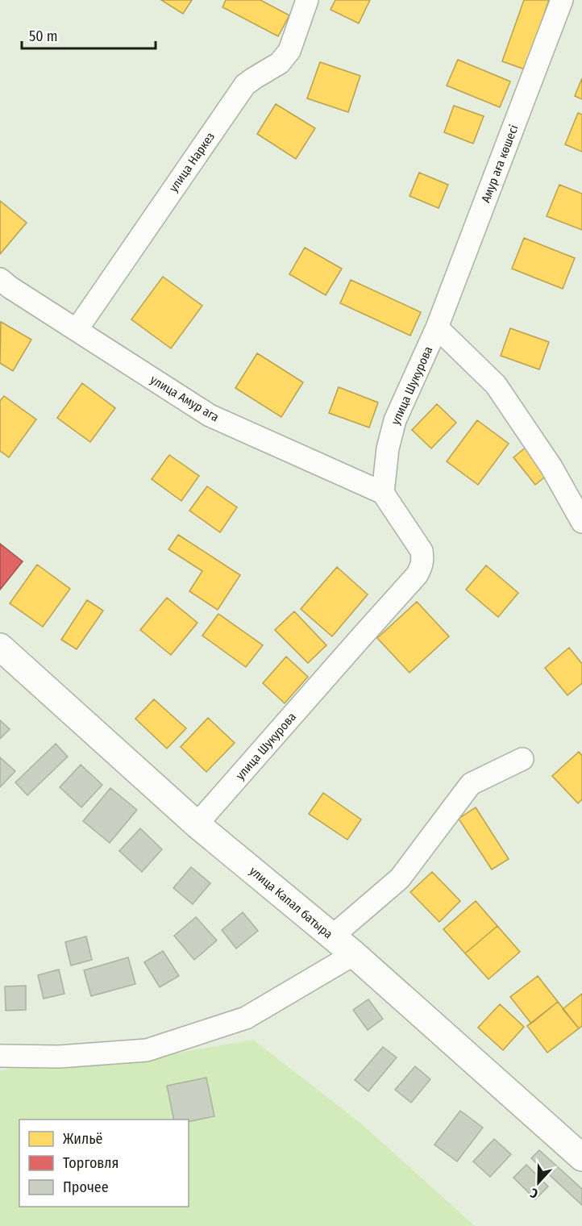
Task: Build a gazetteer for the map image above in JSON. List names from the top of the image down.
{
  "streets": {
    "main road": ["улица Капал батыра"],
    "street": [
      "улица Наркез",
      "Амур аға көшесі",
      "улица Шукурова",
      "улица Амур ага"
    ]
  },
  "crossings": [
    ["улица Наркез", "улица Амур ага"],
    ["Амур аға көшесі", "улица Шукурова"],
    ["улица Шукурова", "улица Амур ага"],
    ["улица Шукурова", "улица Капал батыра"]
  ],
  "legend": ["Жильё", "Торговля", "Прочее"],
  "scale_bar": "50 m",
  "north": "bottom"
}
